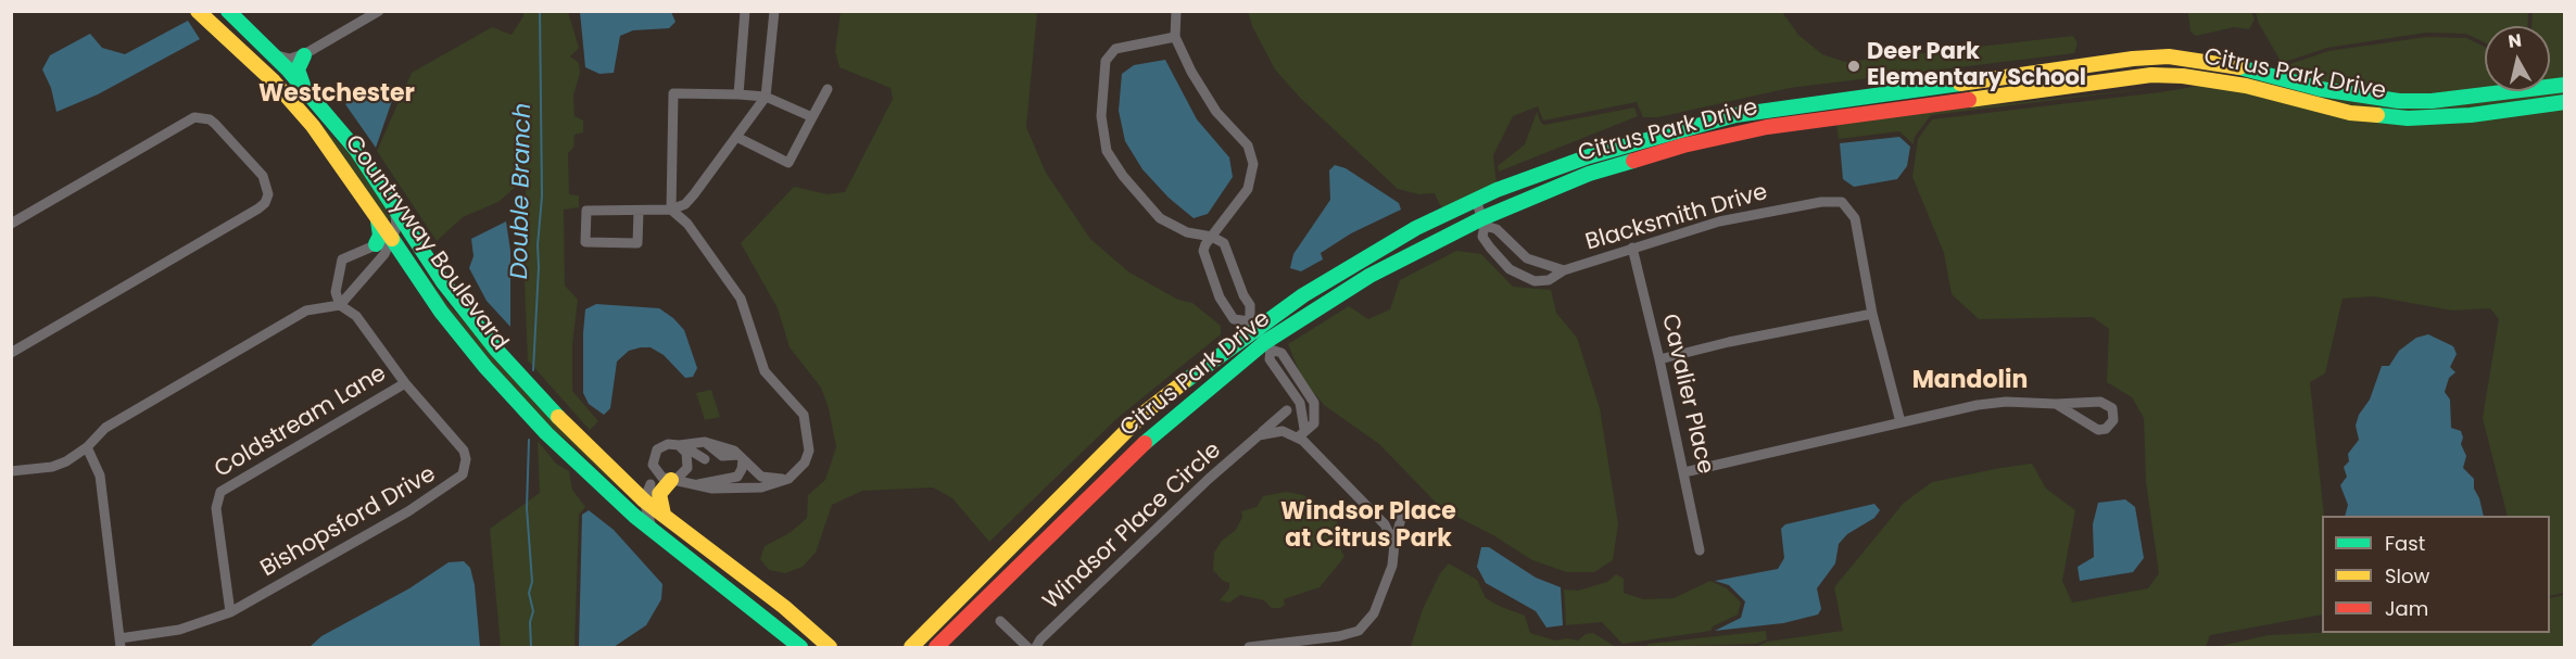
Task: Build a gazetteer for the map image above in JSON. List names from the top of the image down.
{
  "streets": {
    "street": [
      "Citrus Park Drive",
      "Blacksmith Drive",
      "Countryway Boulevard",
      "Cavalier Place",
      "Coldstream Lane",
      "Bishopsford Drive",
      "Windsor Place Circle"
    ]
  },
  "crossings": [
    ["Citrus Park Drive", "Blacksmith Drive"],
    ["Blacksmith Drive", "Cavalier Place"],
    ["Coldstream Lane", "Bishopsford Drive"]
  ],
  "districts": ["Westchester", "Mandolin", "Windsor Place at Citrus Park"],
  "water": ["Double Branch"],
  "places": ["Deer Park Elementary School"],
  "legend": ["Fast", "Slow", "Jam"],
  "north": "top"
}
